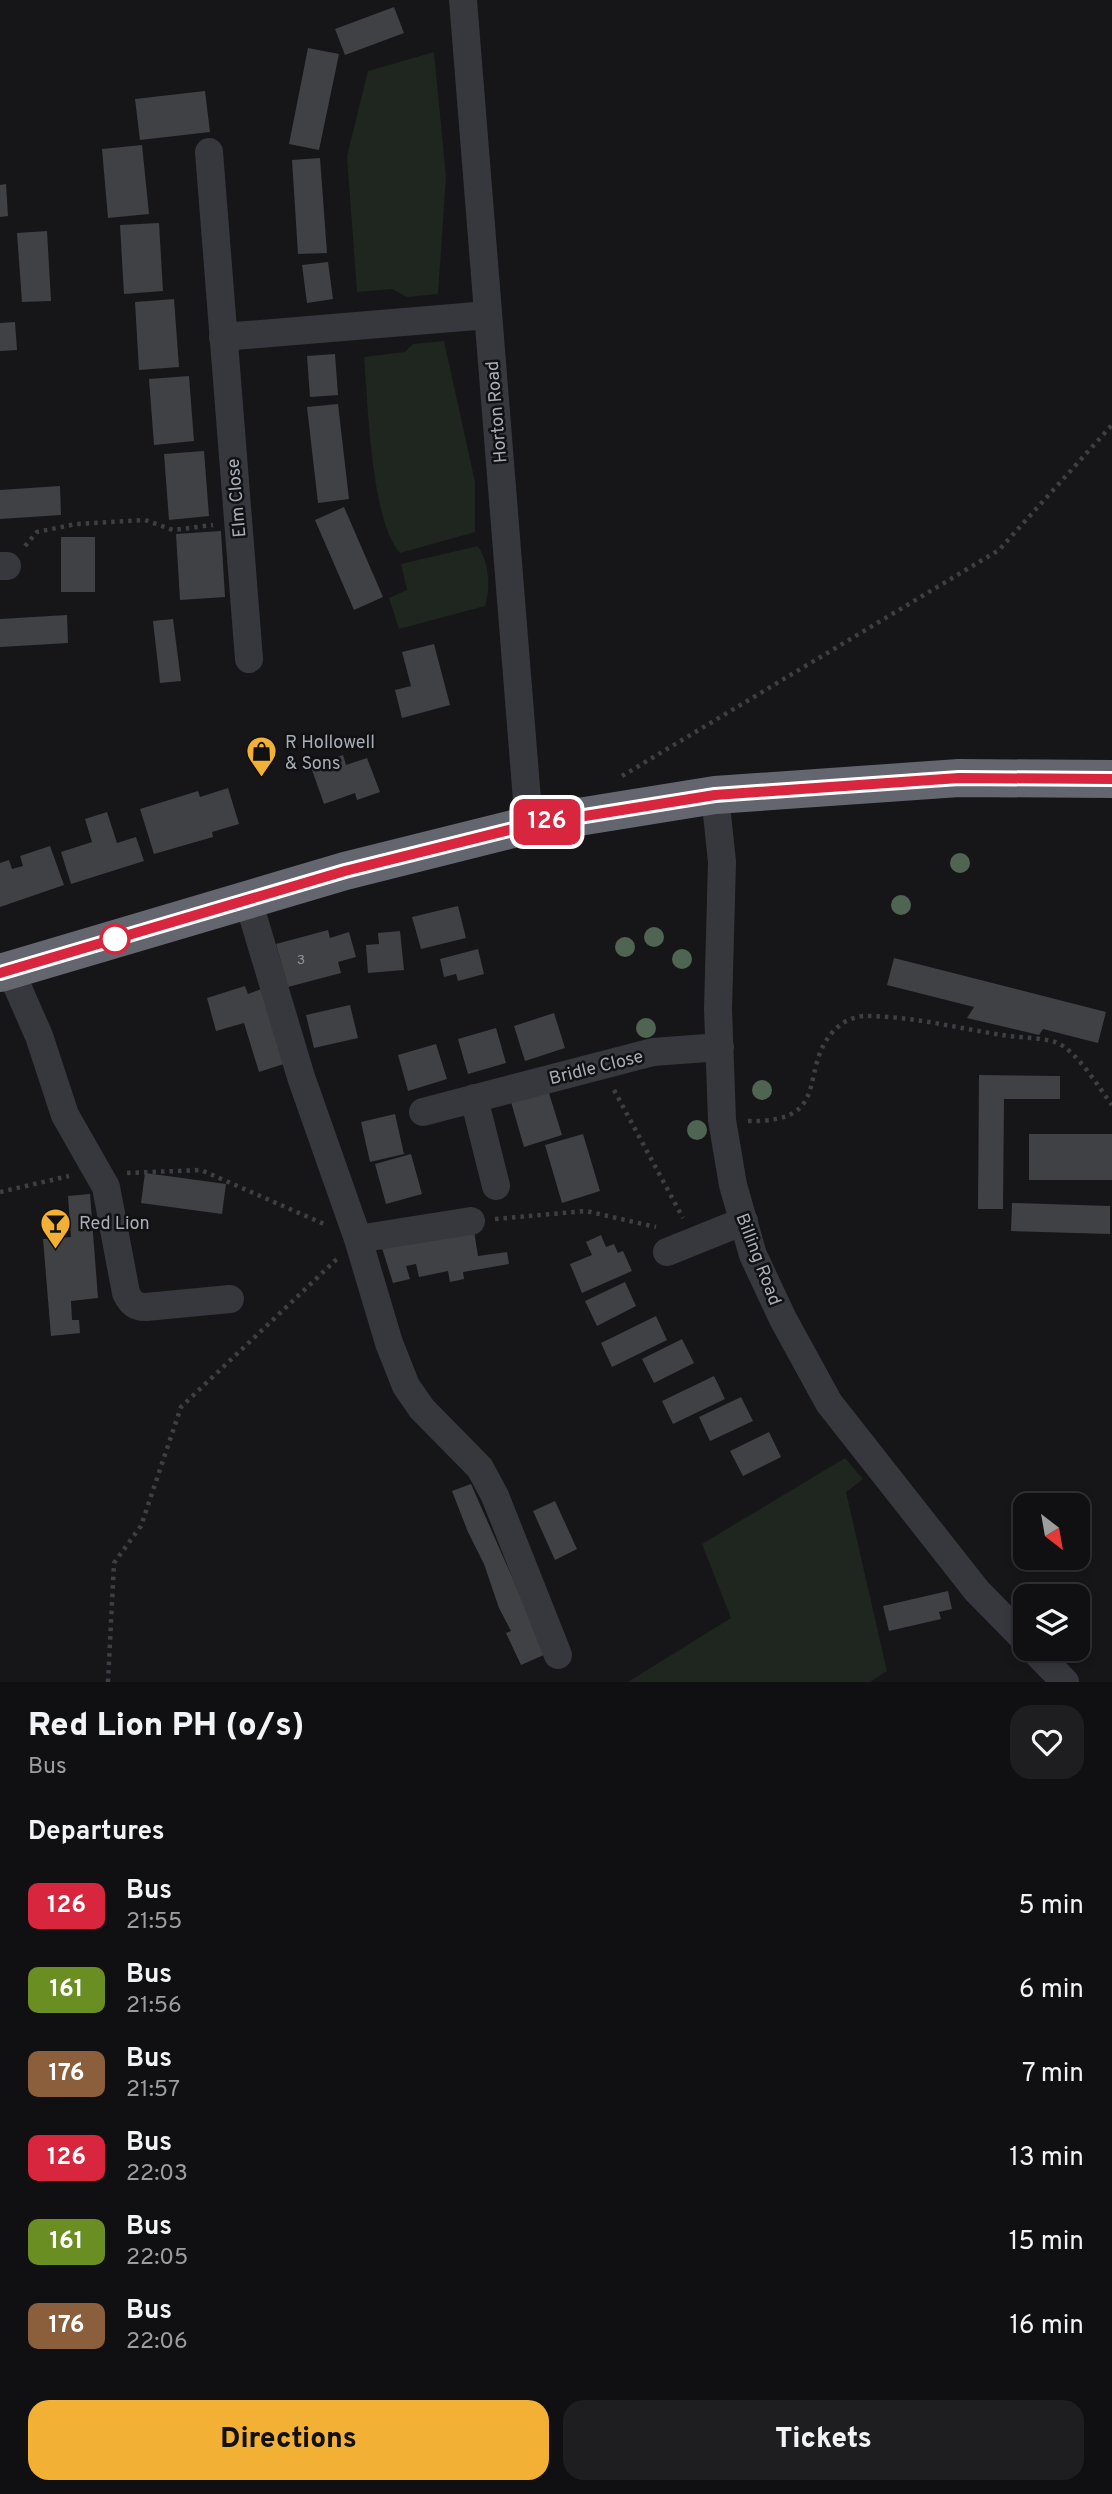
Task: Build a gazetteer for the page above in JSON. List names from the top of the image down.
{
  "streets": {
    "street": [
      "Horton Road",
      "Elm Close",
      "Bridle Close",
      "Billing Road"
    ]
  },
  "crossings": [
    ["Bridle Close", "Billing Road"]
  ],
  "places": {
    "shop": ["R Hollowell & Sons"],
    "bar": ["Red Lion"]
  },
  "lines": ["bus line 126"],
  "house_numbers": ["3"],
  "north": "bottom right",
  "page": {
    "on_map": "126",
    "heading": [
      ["Red Lion PH (o/s)", "Bus"],
      "Departures"
    ],
    "list": [
      {
        "mark": "126",
        "name": "Bus",
        "note": "21:55",
        "value": "5 min"
      },
      {
        "mark": "161",
        "name": "Bus",
        "note": "21:56",
        "value": "6 min"
      },
      {
        "mark": "176",
        "name": "Bus",
        "note": "21:57",
        "value": "7 min"
      },
      {
        "mark": "126",
        "name": "Bus",
        "note": "22:03",
        "value": "13 min"
      },
      {
        "mark": "161",
        "name": "Bus",
        "note": "22:05",
        "value": "15 min"
      },
      {
        "mark": "176",
        "name": "Bus",
        "note": "22:06",
        "value": "16 min"
      }
    ],
    "buttons": ["Directions", "Tickets"]
  }
}
